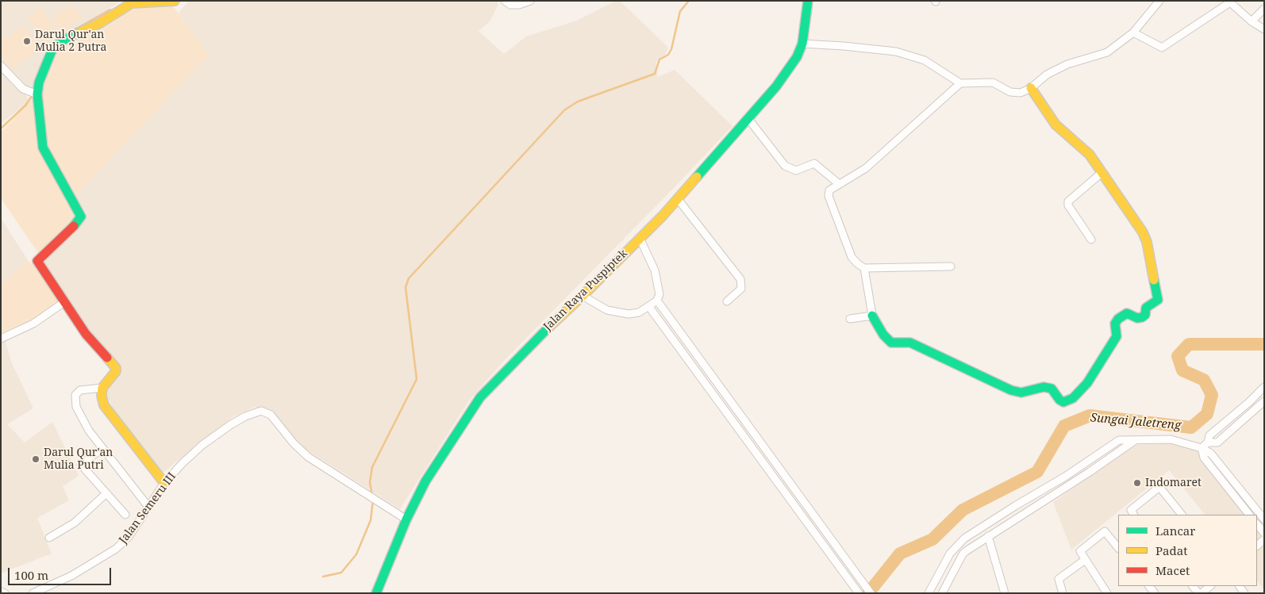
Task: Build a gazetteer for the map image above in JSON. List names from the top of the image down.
{
  "streets": {
    "street": ["Jalan Raya Puspiptek", "Jalan Semeru III"]
  },
  "crossings": [
    ["Jalan Raya Puspiptek", "Jalan Semeru III"]
  ],
  "water": ["Sungai Jaletreng"],
  "places": ["Darul Qur'an Mulia 2 Putra", "Darul Qur'an Mulia Putri", "Indomaret"],
  "legend": ["Lancar", "Padat", "Macet"],
  "scale_bar": "100 m"
}
